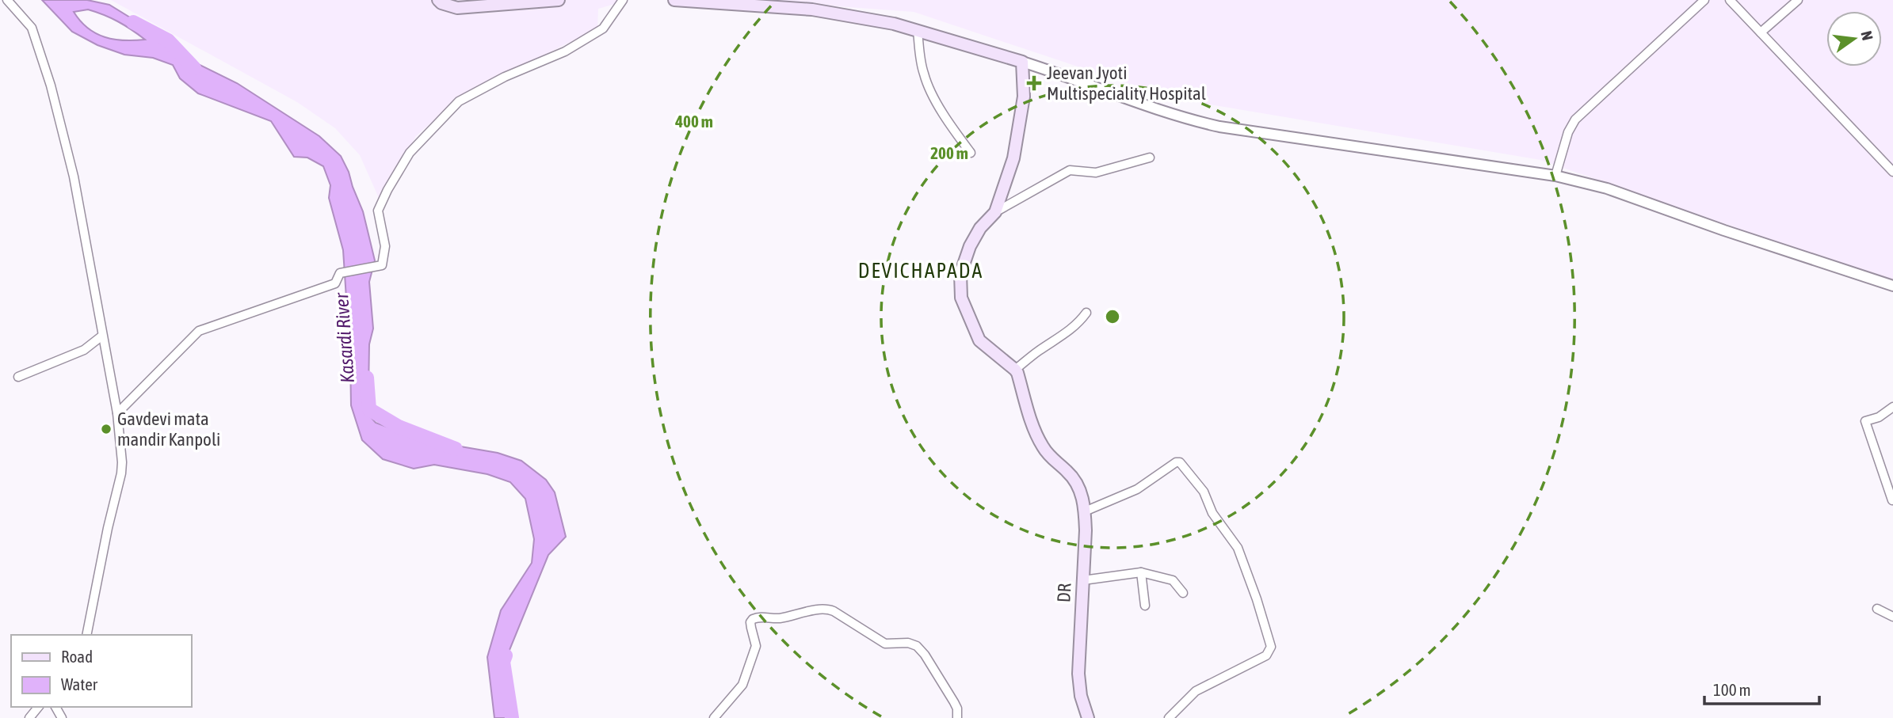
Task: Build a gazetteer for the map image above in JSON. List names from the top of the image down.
{
  "streets": {
    "main road": ["DR"]
  },
  "districts": ["DEVICHAPADA"],
  "water": ["Kasardi River"],
  "places": {
    "health": ["Jeevan Jyoti Multispeciality Hospital"],
    "other": ["Gavdevi mata mandir Kanpoli"]
  },
  "legend": ["Road", "Water"],
  "scale_bar": "100 m",
  "north": "right",
  "rings": ["400 m", "200 m"]
}
